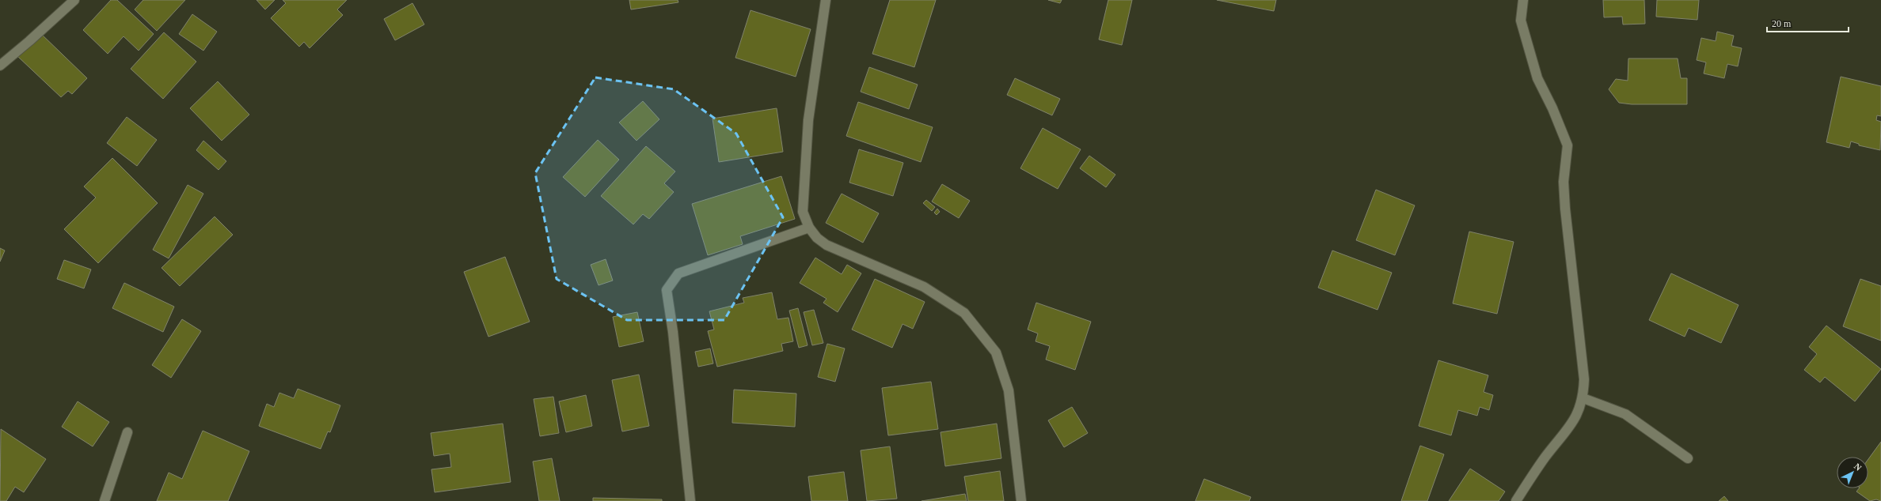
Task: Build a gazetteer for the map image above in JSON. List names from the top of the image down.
{
  "scale_bar": "20 m",
  "north": "top right"
}
